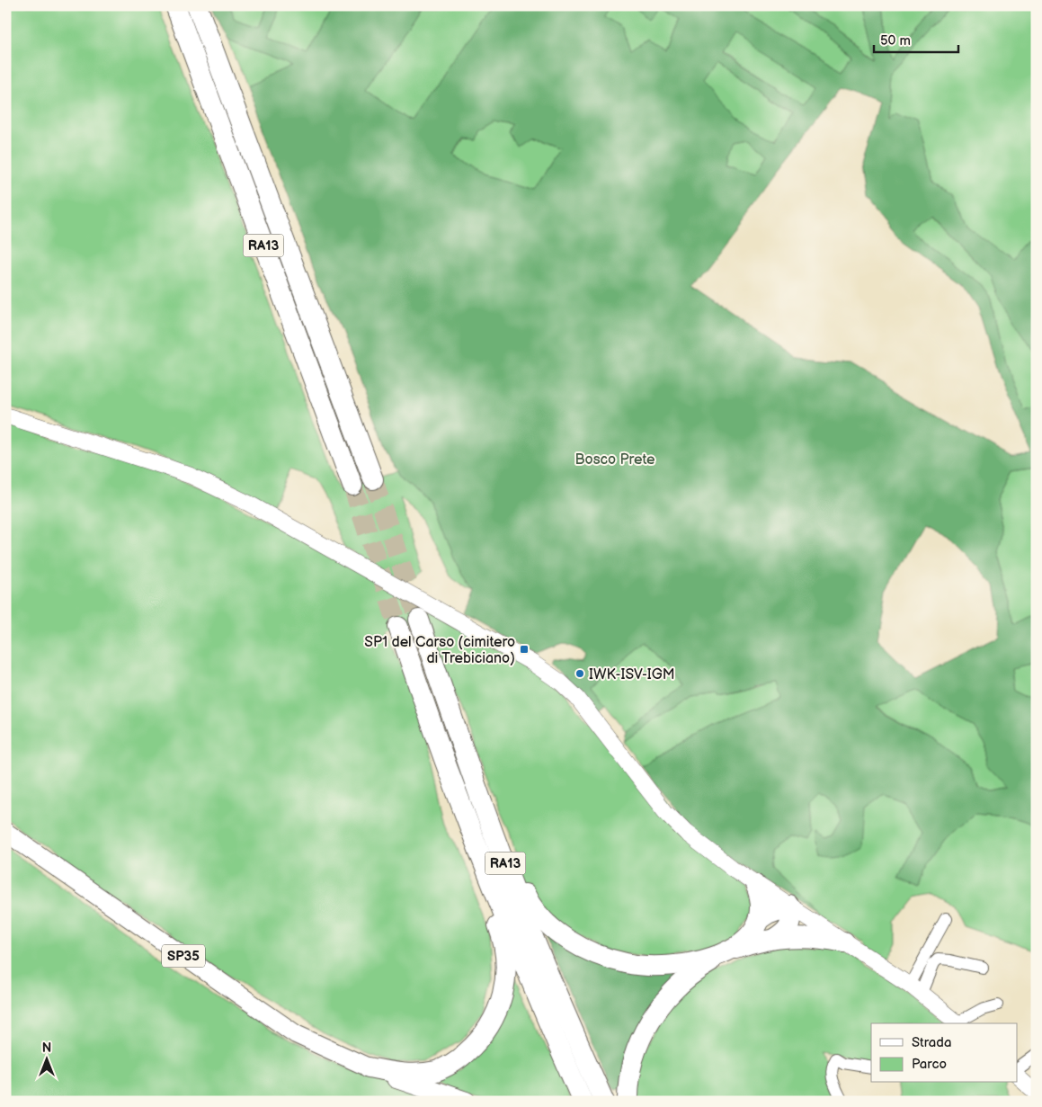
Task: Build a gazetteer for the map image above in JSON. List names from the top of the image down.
{
  "streets": {
    "highway": ["RA13"],
    "main road": ["SP35"]
  },
  "parks": ["Bosco Prete"],
  "places": {
    "transit": ["SP1 del Carso (cimitero di Trebiciano)"],
    "other": ["IWK-ISV-IGM"]
  },
  "legend": ["Strada", "Parco"],
  "scale_bar": "50 m",
  "north": "top"
}
